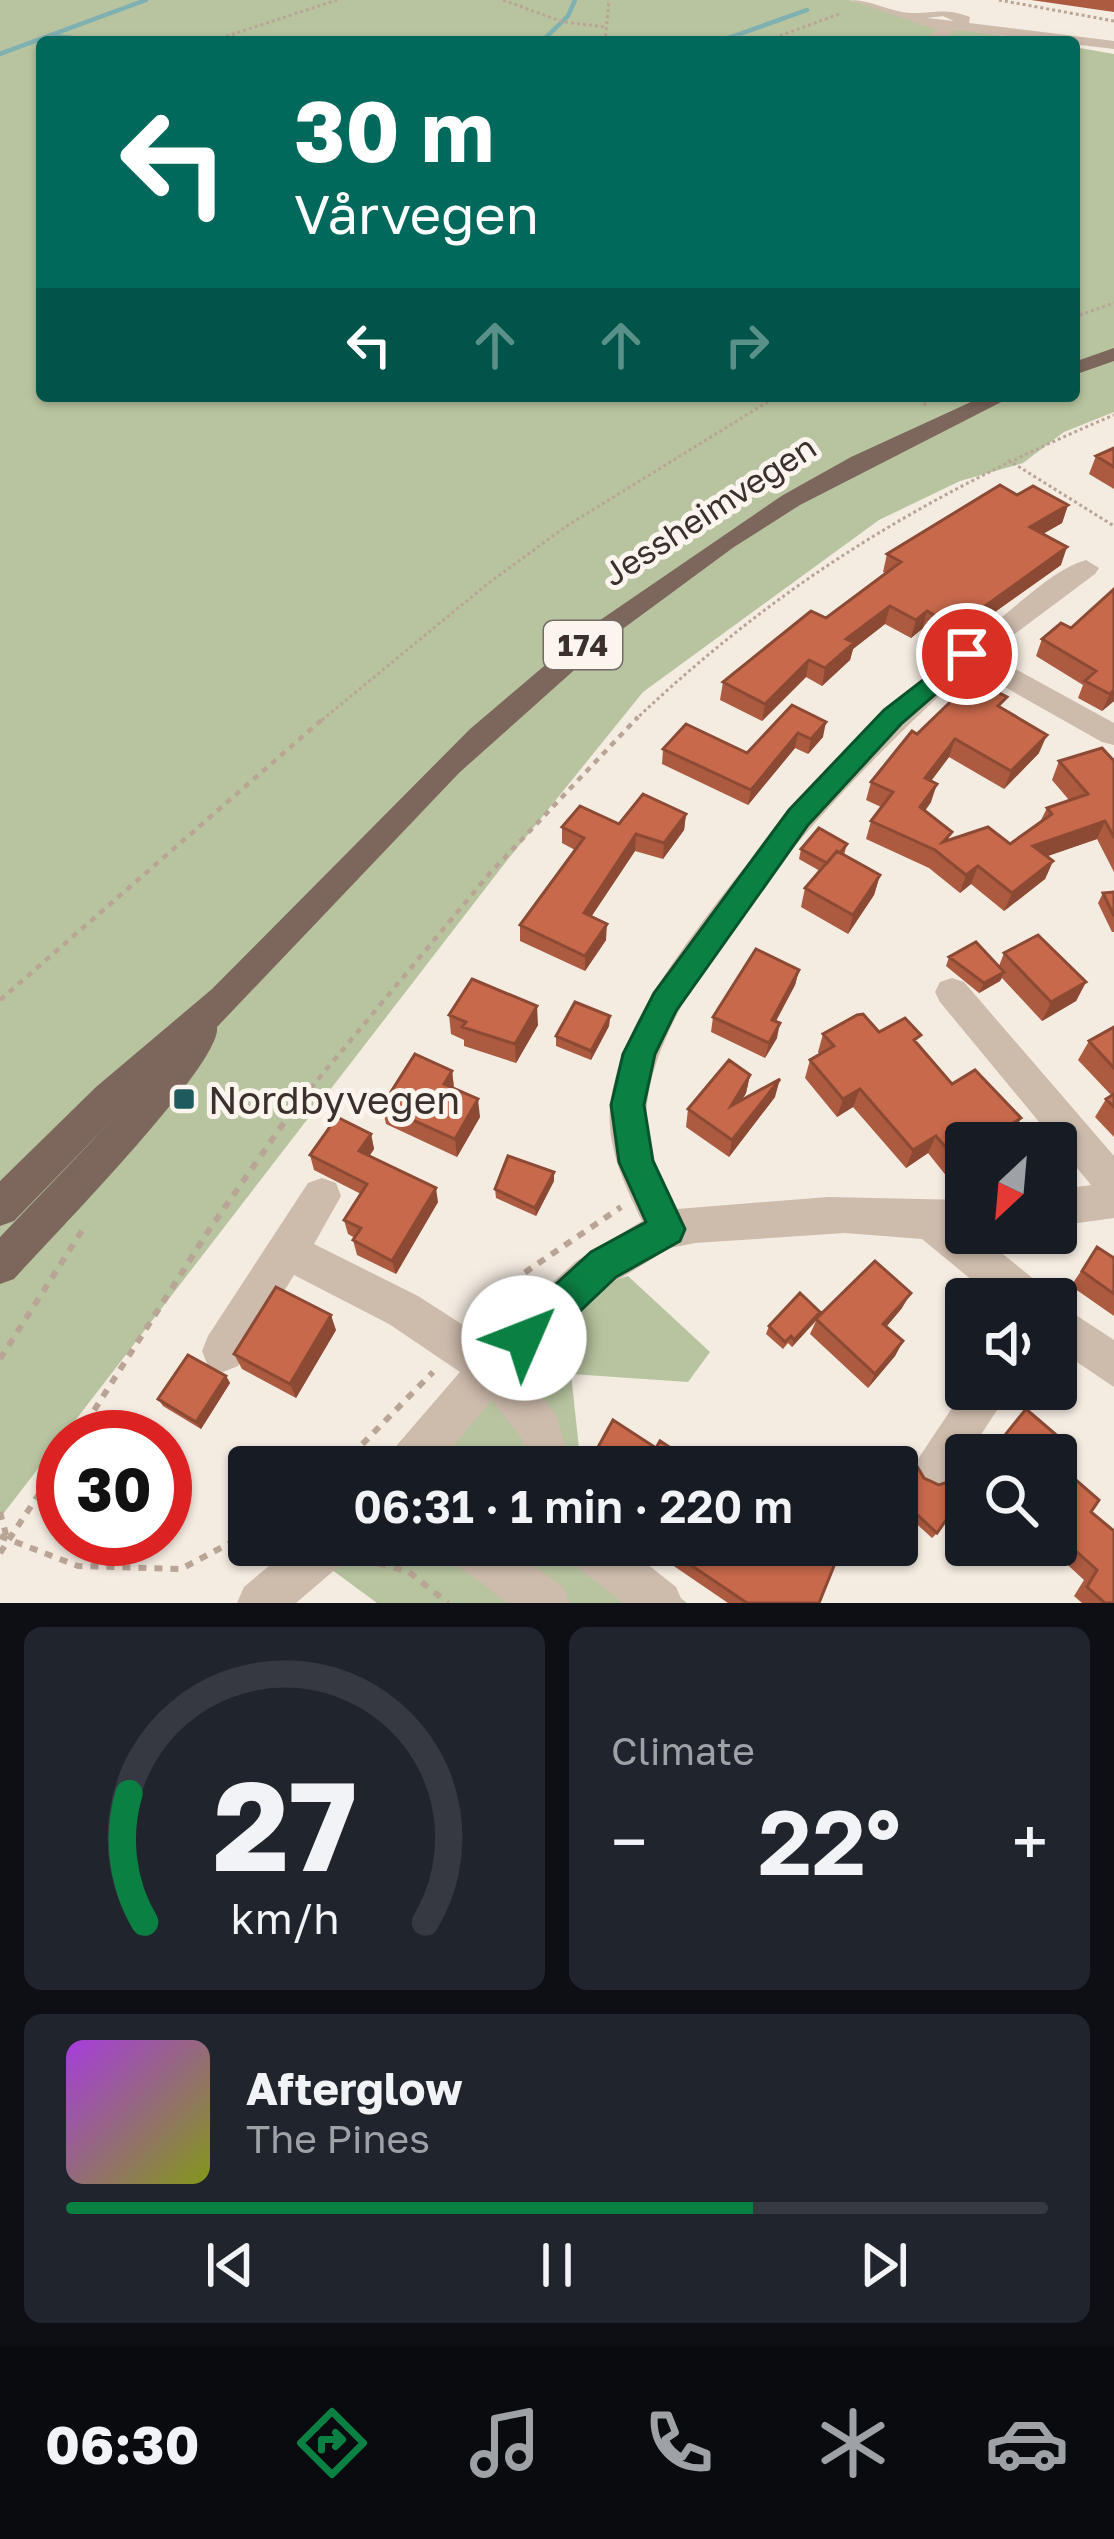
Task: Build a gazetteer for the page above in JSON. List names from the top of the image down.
{
  "streets": {
    "main road": ["Jessheimvegen", "174"]
  },
  "places": {
    "transit": ["Nordbyvegen"]
  },
  "north": "bottom left",
  "page": {
    "turn": ["30 m", "Vårvegen"],
    "limit": "30",
    "trip": "06:31 · 1 min · 220 m",
    "tile": "Climate",
    "heat": ["−", "22°", "+"],
    "song": ["Afterglow", "The Pines"],
    "tabs": "06:30",
    "gauge": ["27", "km/h"]
  }
}
